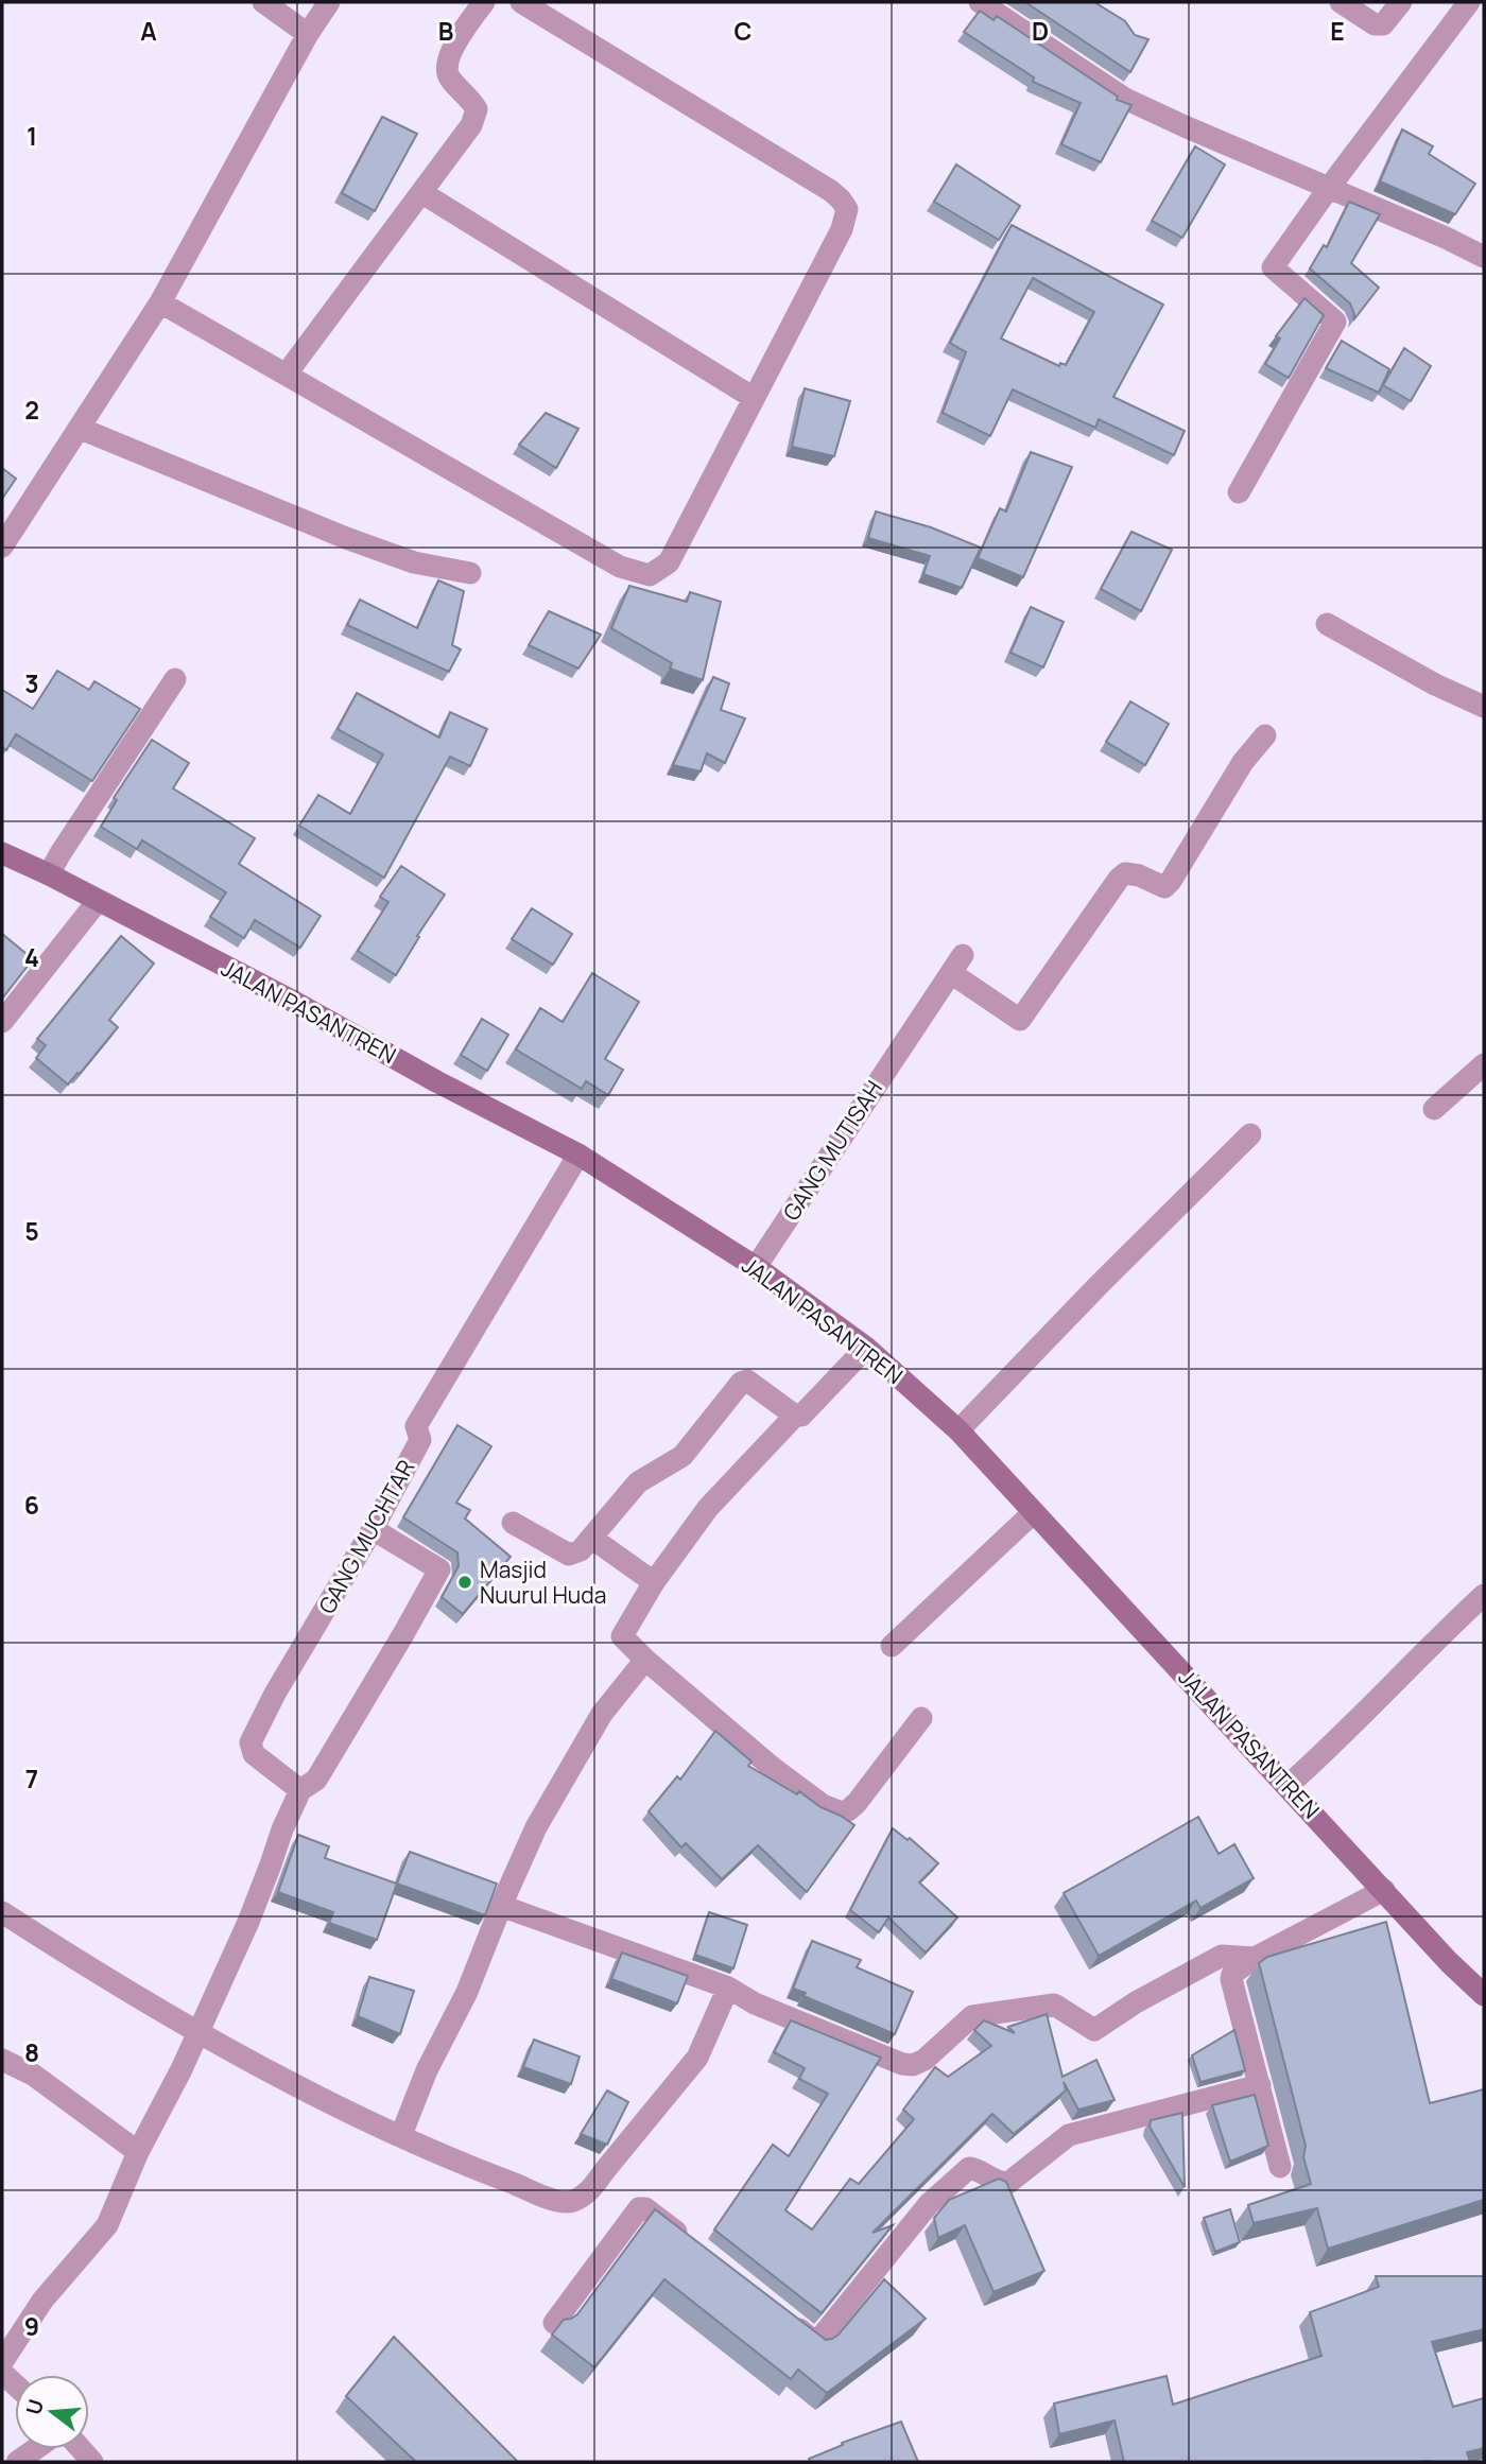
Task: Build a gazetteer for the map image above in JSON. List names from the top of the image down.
{
  "streets": {
    "main road": ["JALAN PASANTREN"],
    "street": ["GANG MUTISAH", "GANG MUCHTAR"]
  },
  "crossings": [
    ["JALAN PASANTREN", "GANG MUTISAH"],
    ["JALAN PASANTREN", "GANG MUCHTAR"]
  ],
  "places": ["Masjid Nuurul Huda"],
  "north": "left",
  "grid": {
    "columns": [
      "A",
      "B",
      "C",
      "D",
      "E"
    ],
    "rows": [
      "1",
      "2",
      "3",
      "4",
      "5",
      "6",
      "7",
      "8",
      "9"
    ]
  }
}
